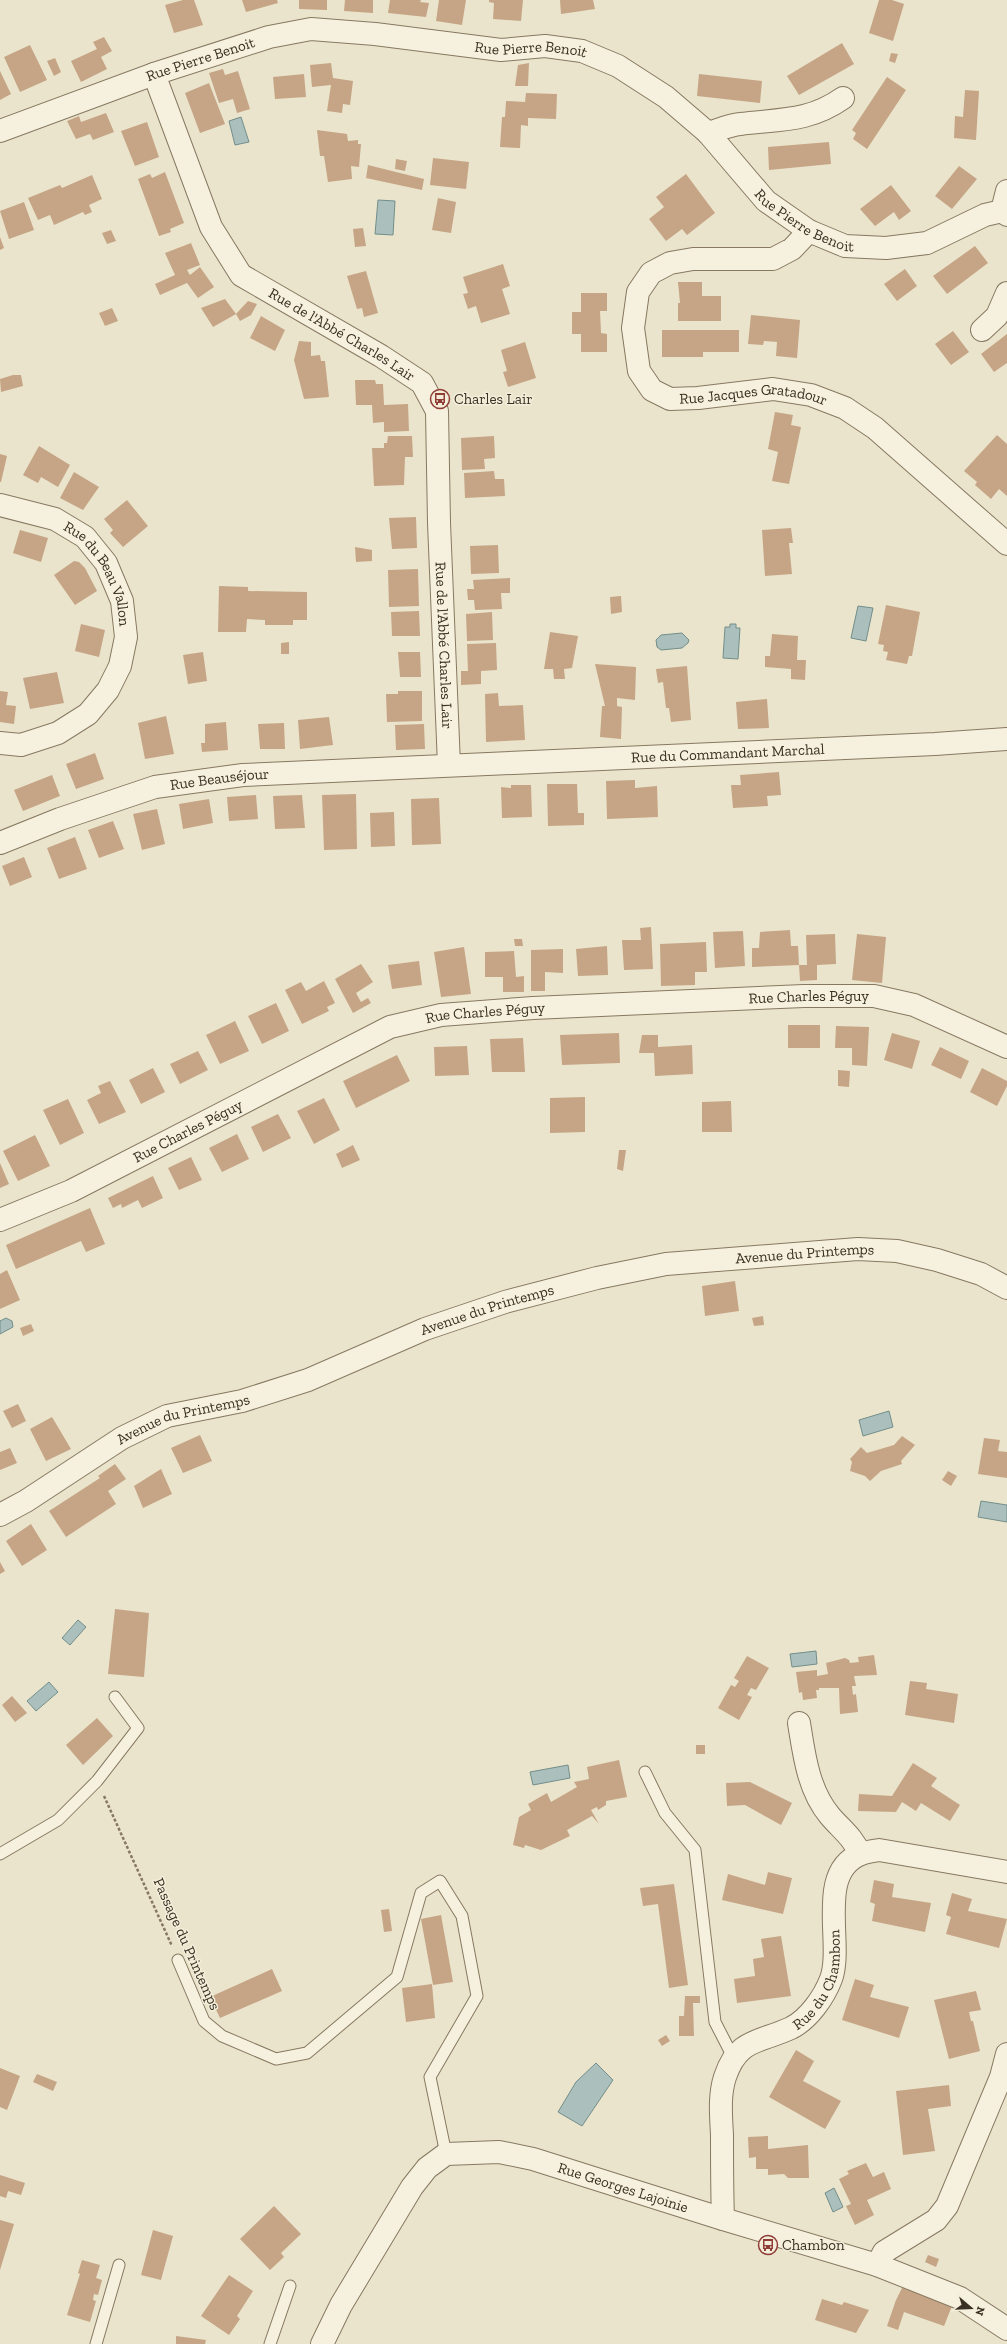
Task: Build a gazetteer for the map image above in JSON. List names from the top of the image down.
{
  "streets": {
    "street": [
      "Rue Pierre Benoit",
      "Rue de l'Abbé Charles Lair",
      "Rue Jacques Gratadour",
      "Rue du Beau Vallon",
      "Rue du Commandant Marchal",
      "Rue Beauséjour",
      "Rue Charles Péguy",
      "Avenue du Printemps",
      "Rue du Chambon",
      "Rue Georges Lajoinie"
    ],
    "lane": ["Passage du Printemps"]
  },
  "crossings": [
    ["Rue Pierre Benoit", "Rue de l'Abbé Charles Lair"],
    ["Rue Pierre Benoit", "Rue Jacques Gratadour"],
    ["Rue de l'Abbé Charles Lair", "Rue du Commandant Marchal"],
    ["Rue de l'Abbé Charles Lair", "Rue Beauséjour"],
    ["Rue du Commandant Marchal", "Rue Beauséjour"],
    ["Passage du Printemps", "Rue Georges Lajoinie"],
    ["Rue du Chambon", "Rue Georges Lajoinie"]
  ],
  "places": {
    "bus stop": ["Charles Lair", "Chambon"]
  },
  "north": "right"
}
